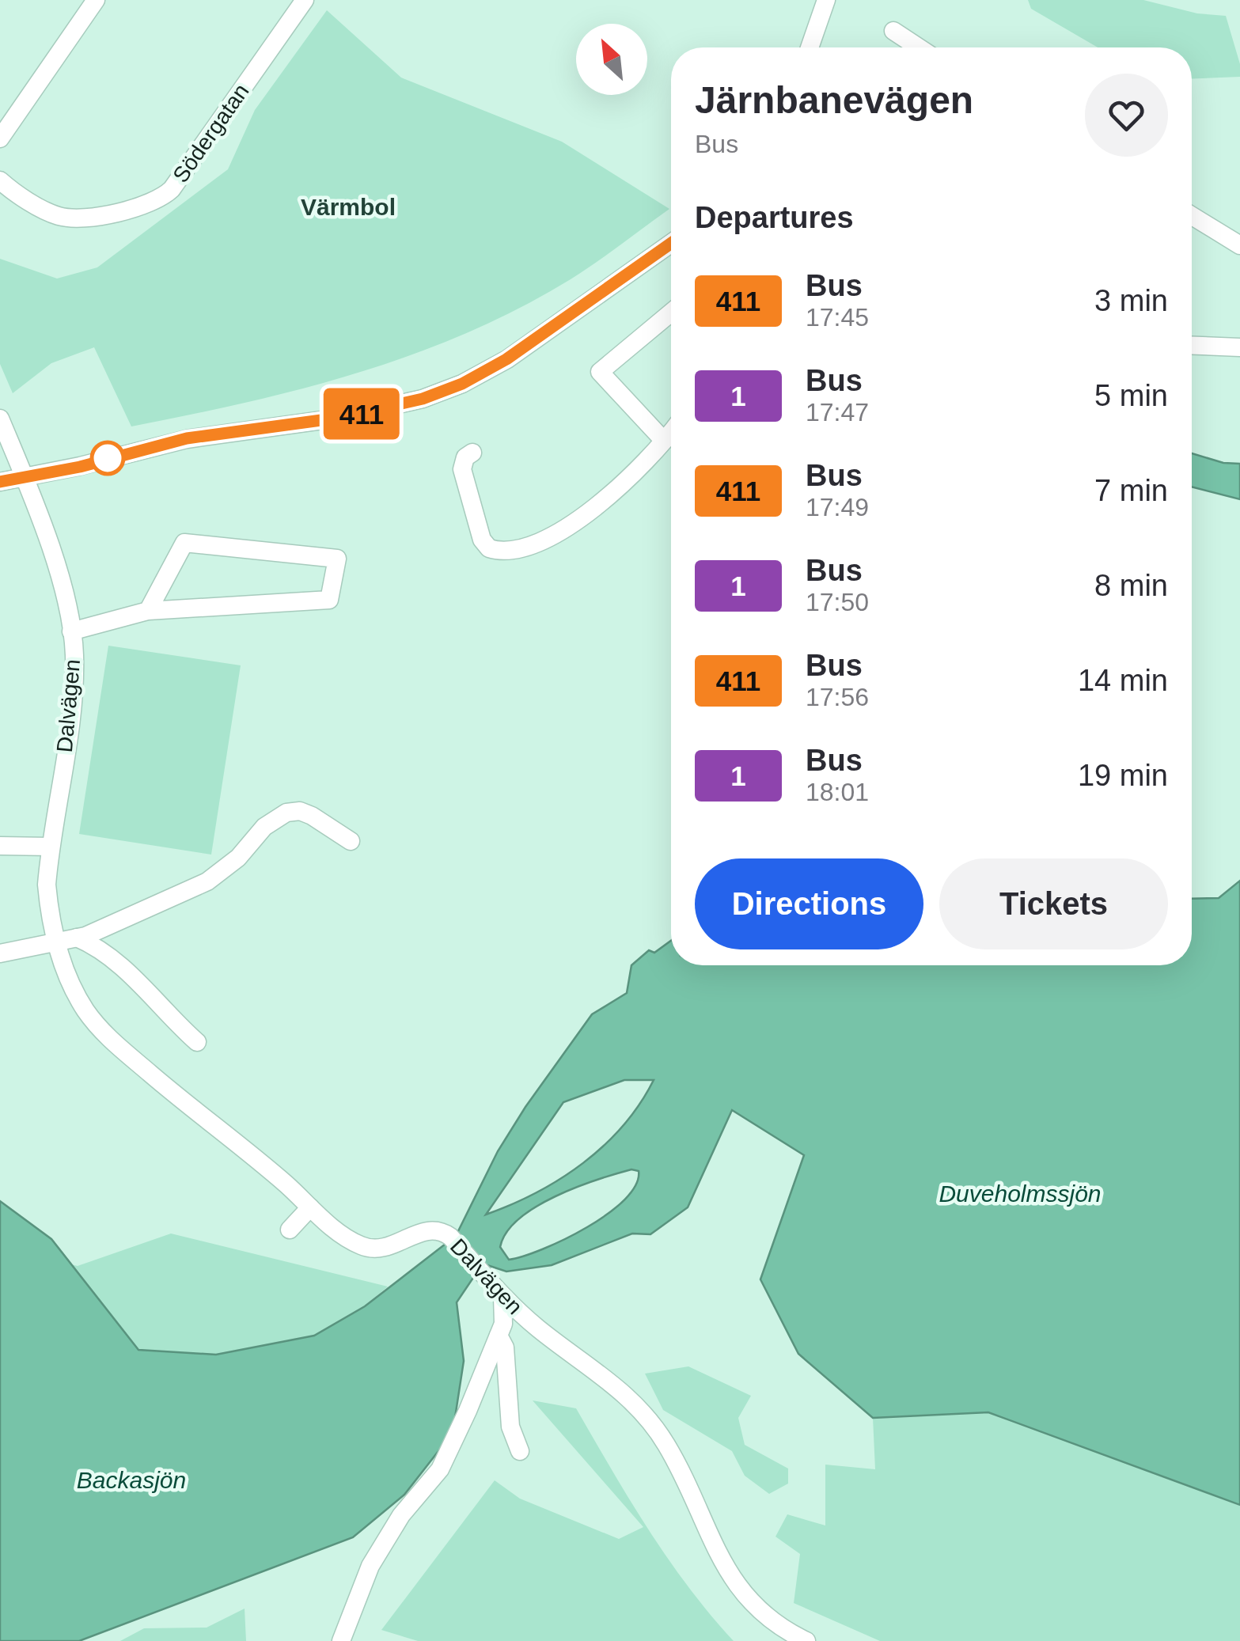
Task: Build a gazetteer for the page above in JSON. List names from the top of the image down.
{
  "streets": {
    "street": ["Södergatan", "Dalvägen"]
  },
  "districts": ["Värmbol"],
  "water": ["Duveholmssjön", "Backasjön"],
  "lines": ["bus line 411"],
  "north": "top left",
  "page": {
    "on_map": "411",
    "heading": [
      ["Järnbanevägen", "Bus"],
      "Departures"
    ],
    "list": [
      {
        "mark": "411",
        "name": "Bus",
        "note": "17:45",
        "value": "3 min"
      },
      {
        "mark": "1",
        "name": "Bus",
        "note": "17:47",
        "value": "5 min"
      },
      {
        "mark": "411",
        "name": "Bus",
        "note": "17:49",
        "value": "7 min"
      },
      {
        "mark": "1",
        "name": "Bus",
        "note": "17:50",
        "value": "8 min"
      },
      {
        "mark": "411",
        "name": "Bus",
        "note": "17:56",
        "value": "14 min"
      },
      {
        "mark": "1",
        "name": "Bus",
        "note": "18:01",
        "value": "19 min"
      }
    ],
    "buttons": ["Directions", "Tickets"]
  }
}
